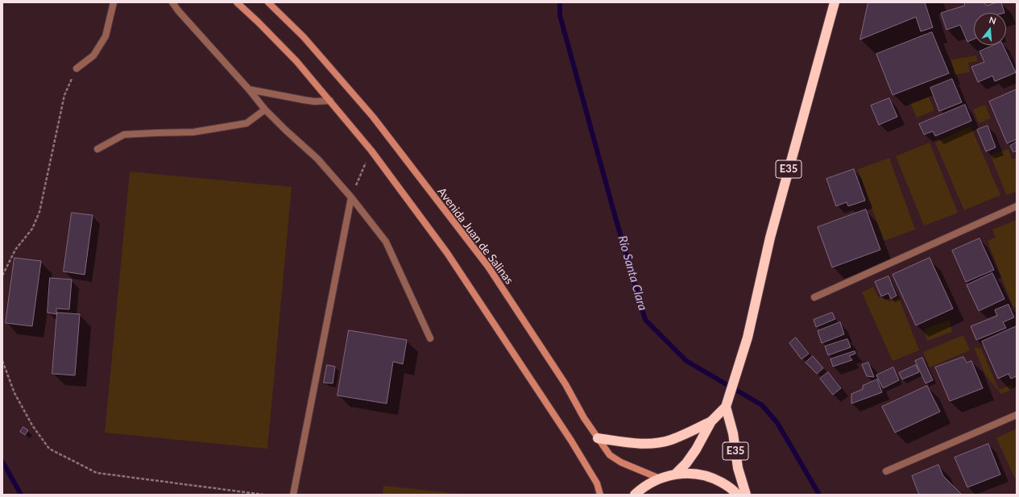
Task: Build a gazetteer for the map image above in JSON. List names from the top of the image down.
{
  "streets": {
    "highway": ["E35"],
    "main road": ["Avenida Juan de Salinas"]
  },
  "water": ["Río Santa Clara"],
  "north": "top"
}
